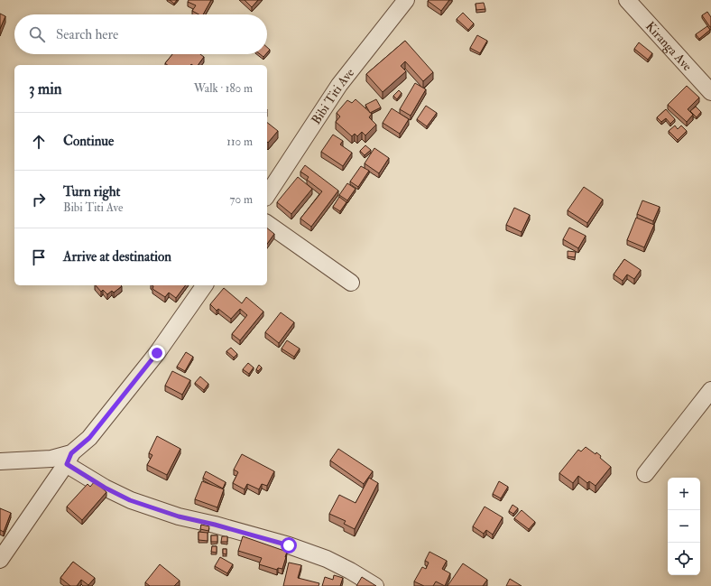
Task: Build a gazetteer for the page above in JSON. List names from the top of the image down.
{
  "streets": {
    "street": ["Kiranga Ave", "Bibi Titi Ave"]
  },
  "page": {
    "search": "Search here",
    "heading": ["3 min", "Walk · 180 m"],
    "list": [
      ["Continue", "110 m"],
      ["Turn right", "Bibi Titi Ave", "70 m"],
      "Arrive at destination"
    ],
    "map_buttons": ["+", "−"]
  }
}
